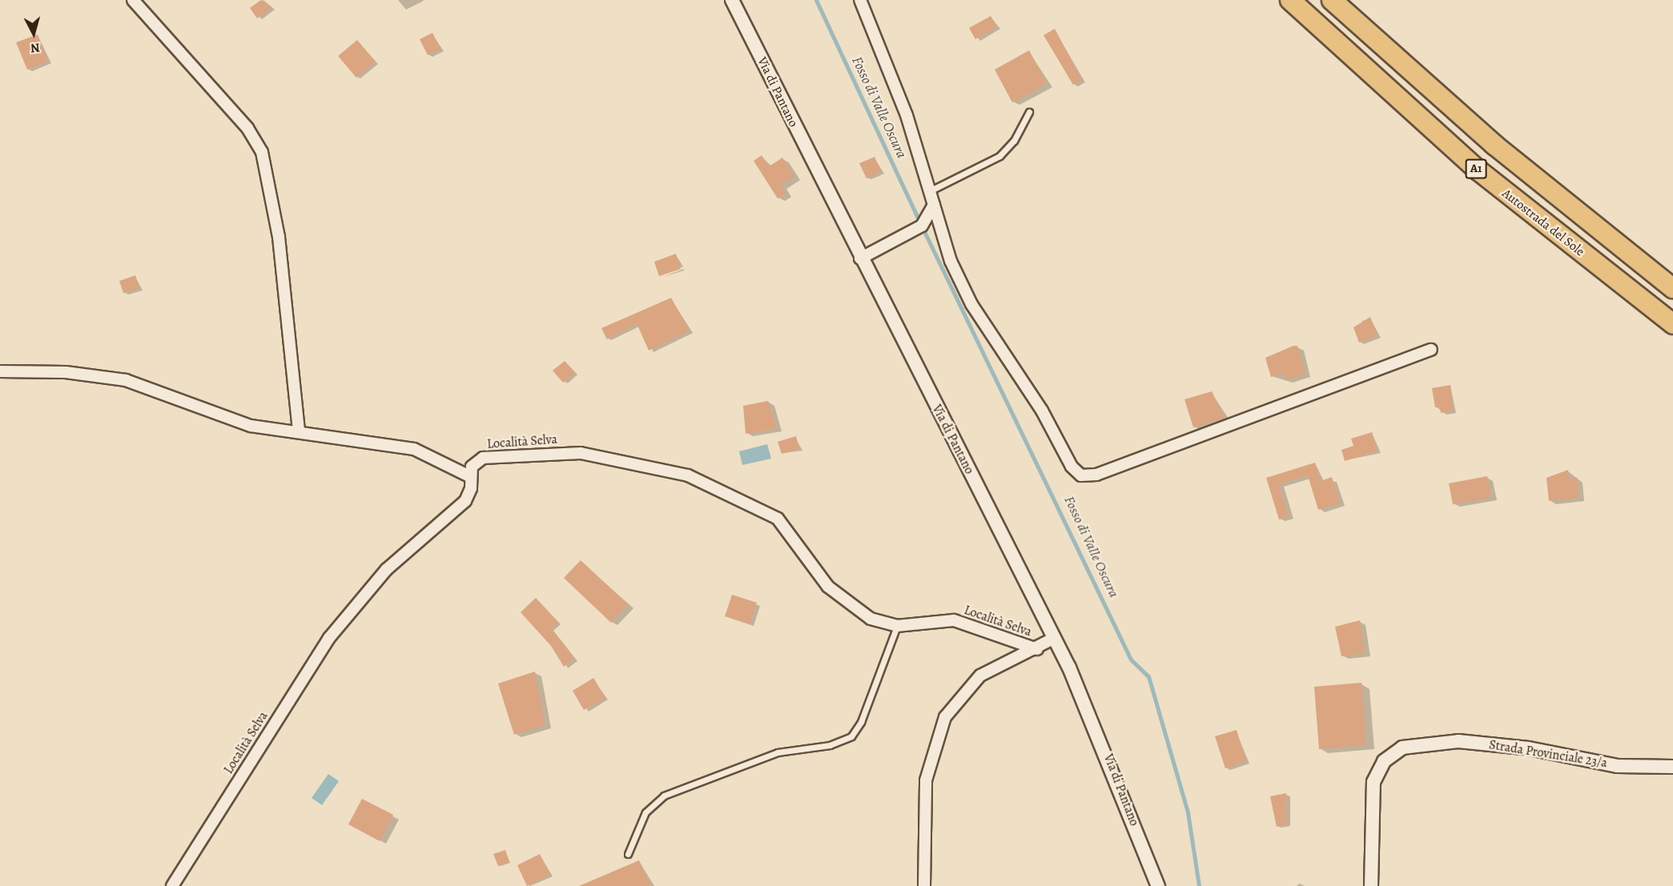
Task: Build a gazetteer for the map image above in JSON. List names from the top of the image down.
{
  "streets": {
    "highway": ["A1", "Autostrada del Sole"],
    "street": ["Via di Pantano", "Località Selva", "Strada Provinciale 23/a"]
  },
  "water": ["Fosso di Valle Oscura"],
  "north": "bottom"
}
